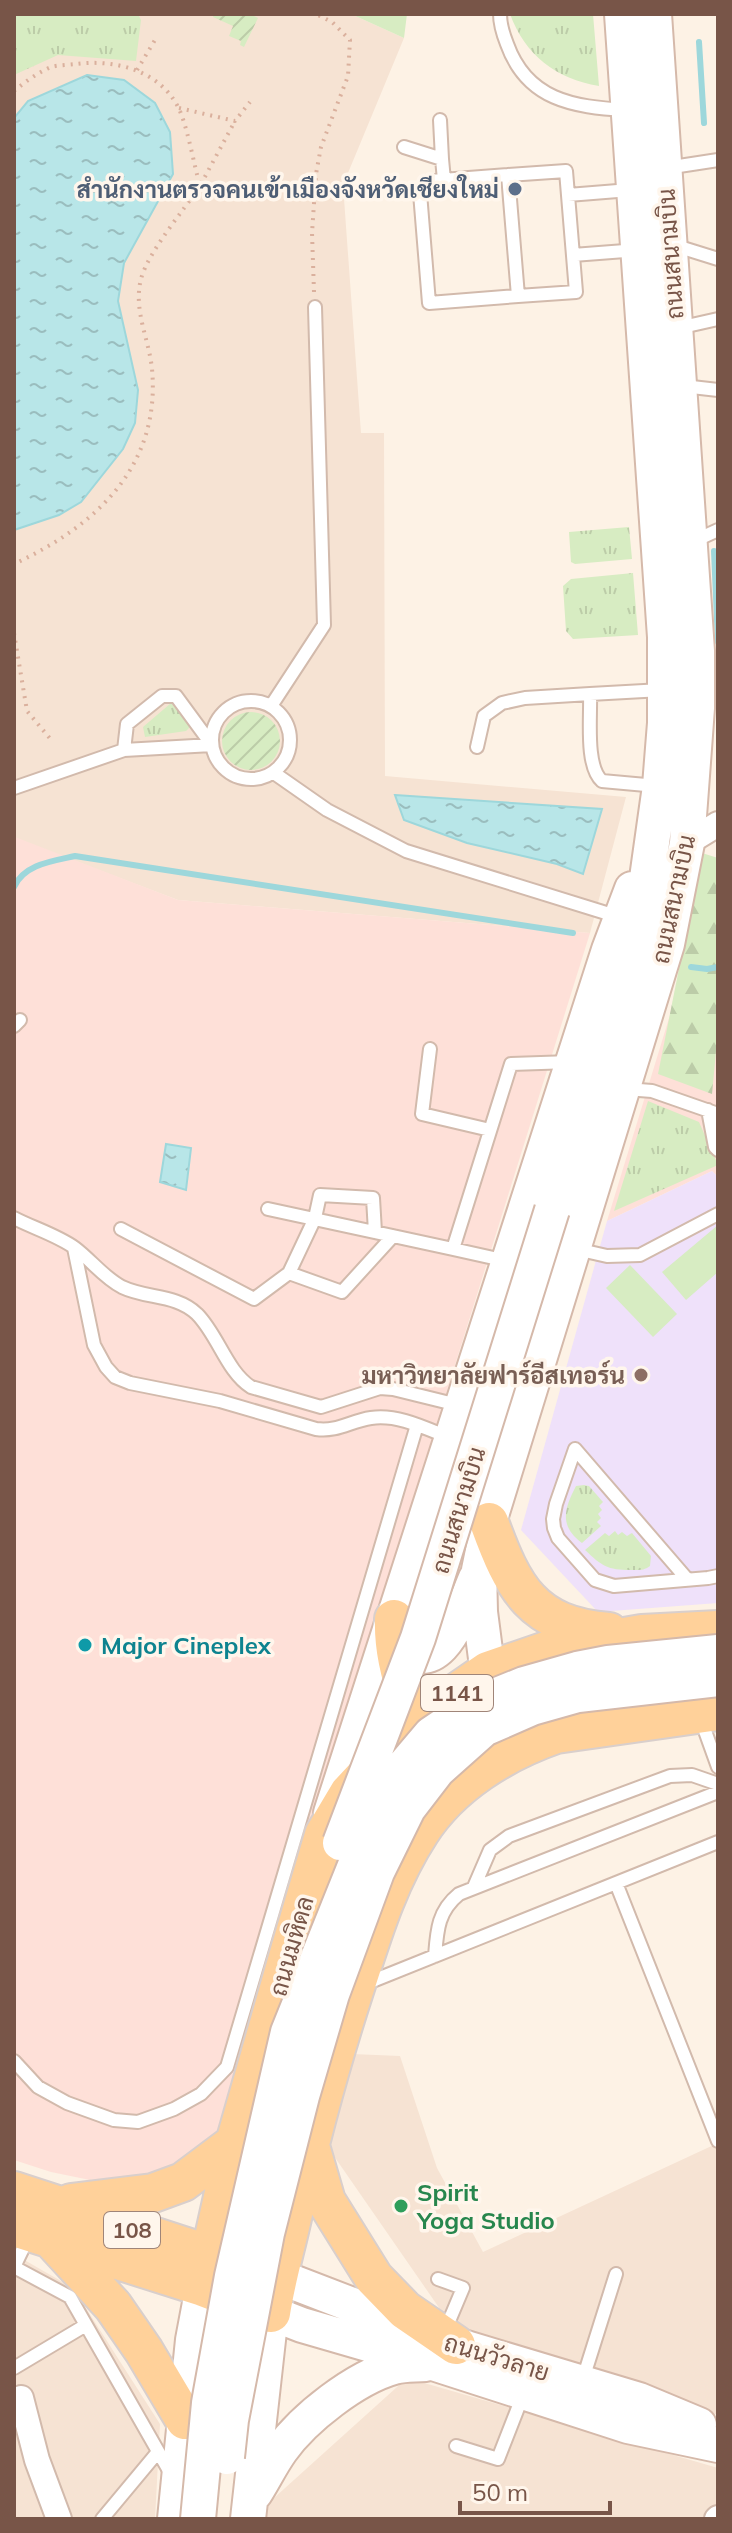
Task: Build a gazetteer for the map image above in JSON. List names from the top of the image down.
{
  "streets": {
    "main road": [
      "ถนนสนามบิน",
      "1141",
      "ถนนมหิดล",
      "108",
      "ถนนวัวลาย"
    ]
  },
  "crossings": [
    ["ถนนสนามบิน", "ถนนมหิดล"],
    ["ถนนมหิดล", "108"],
    ["108", "ถนนวัวลาย"]
  ],
  "places": [
    "สำนักงานตรวจคนเข้าเมืองจังหวัดเชียงใหม่",
    "มหาวิทยาลัยฟาร์อีสเทอร์น",
    "Major Cineplex",
    "Spirit Yoga Studio"
  ],
  "scale_bar": "50 m"
}
